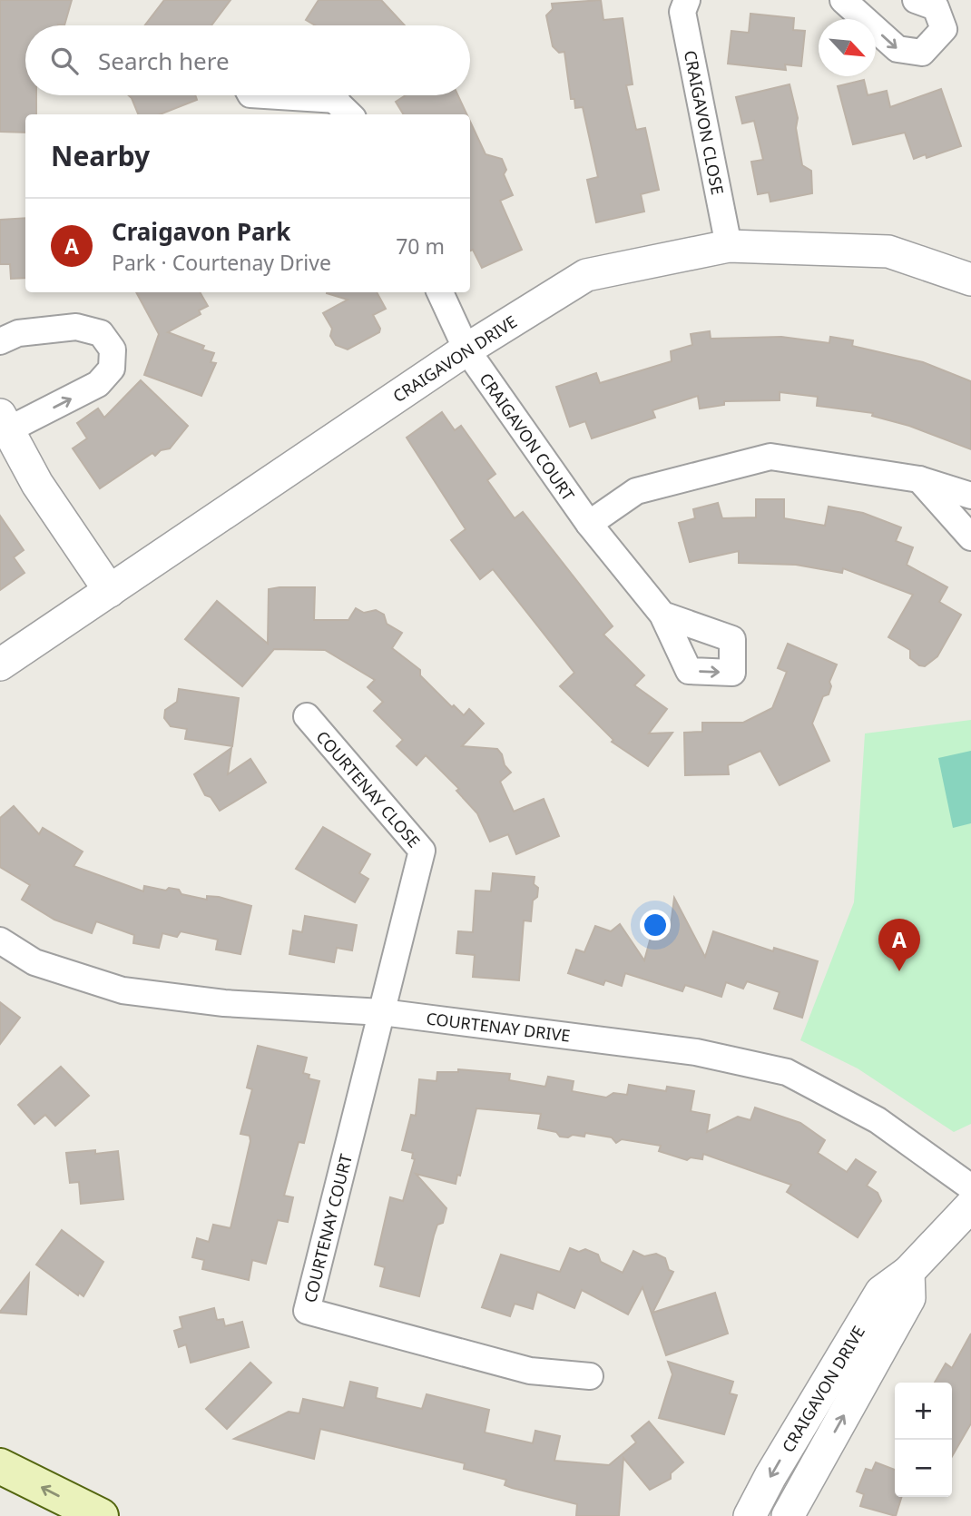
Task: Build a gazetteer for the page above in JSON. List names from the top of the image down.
{
  "streets": {
    "street": [
      "CRAIGAVON CLOSE",
      "CRAIGAVON DRIVE",
      "CRAIGAVON COURT",
      "COURTENAY CLOSE",
      "COURTENAY DRIVE",
      "COURTENAY COURT"
    ]
  },
  "crossings": [
    ["CRAIGAVON CLOSE", "CRAIGAVON DRIVE"],
    ["CRAIGAVON DRIVE", "CRAIGAVON COURT"],
    ["COURTENAY CLOSE", "COURTENAY DRIVE"],
    ["COURTENAY CLOSE", "COURTENAY COURT"],
    ["COURTENAY DRIVE", "COURTENAY COURT"]
  ],
  "north": "bottom right",
  "page": {
    "search": "Search here",
    "heading": "Nearby",
    "list": [
      {
        "mark": "A",
        "name": "Craigavon Park",
        "note": "Park · Courtenay Drive",
        "value": "70 m"
      }
    ],
    "pins": "A",
    "map_buttons": ["+", "−"]
  }
}
